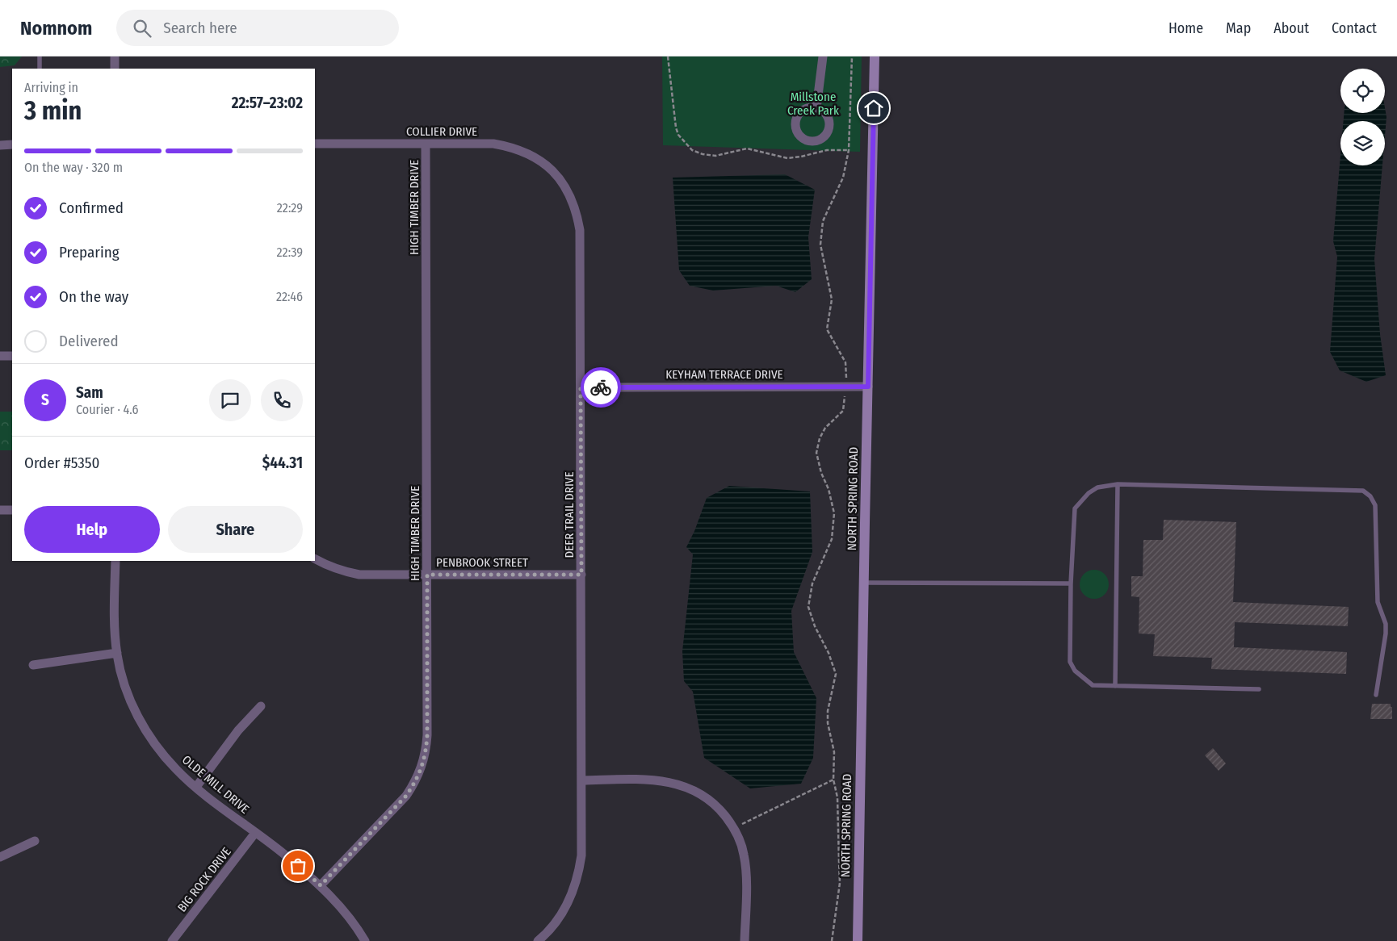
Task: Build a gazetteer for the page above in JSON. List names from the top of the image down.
{
  "streets": {
    "main road": ["NORTH SPRING ROAD"],
    "street": [
      "COLLIER DRIVE",
      "HIGH TIMBER DRIVE",
      "KEYHAM TERRACE DRIVE",
      "DEER TRAIL DRIVE",
      "PENBROOK STREET",
      "OLDE MILL DRIVE",
      "BIG ROCK DRIVE"
    ]
  },
  "crossings": [
    ["COLLIER DRIVE", "HIGH TIMBER DRIVE"],
    ["COLLIER DRIVE", "DEER TRAIL DRIVE"],
    ["HIGH TIMBER DRIVE", "PENBROOK STREET"],
    ["HIGH TIMBER DRIVE", "OLDE MILL DRIVE"],
    ["KEYHAM TERRACE DRIVE", "NORTH SPRING ROAD"],
    ["KEYHAM TERRACE DRIVE", "DEER TRAIL DRIVE"],
    ["DEER TRAIL DRIVE", "PENBROOK STREET"],
    ["OLDE MILL DRIVE", "BIG ROCK DRIVE"]
  ],
  "parks": ["Millstone Creek Park"],
  "page": {
    "header": "Nomnom",
    "search": "Search here",
    "nav": [
      "Home",
      "Map",
      "About",
      "Contact"
    ],
    "heading": ["3 min", "Arriving in", "22:57–23:02"],
    "panel": [
      "Sam",
      "Courier · 4.6",
      "Order #5350",
      "$44.31"
    ],
    "bar": "On the way · 320 m",
    "list": [
      ["Confirmed", "22:29"],
      ["Preparing", "22:39"],
      ["On the way", "22:46"],
      "Delivered"
    ],
    "round": "S",
    "buttons": ["Help", "Share"]
  }
}
